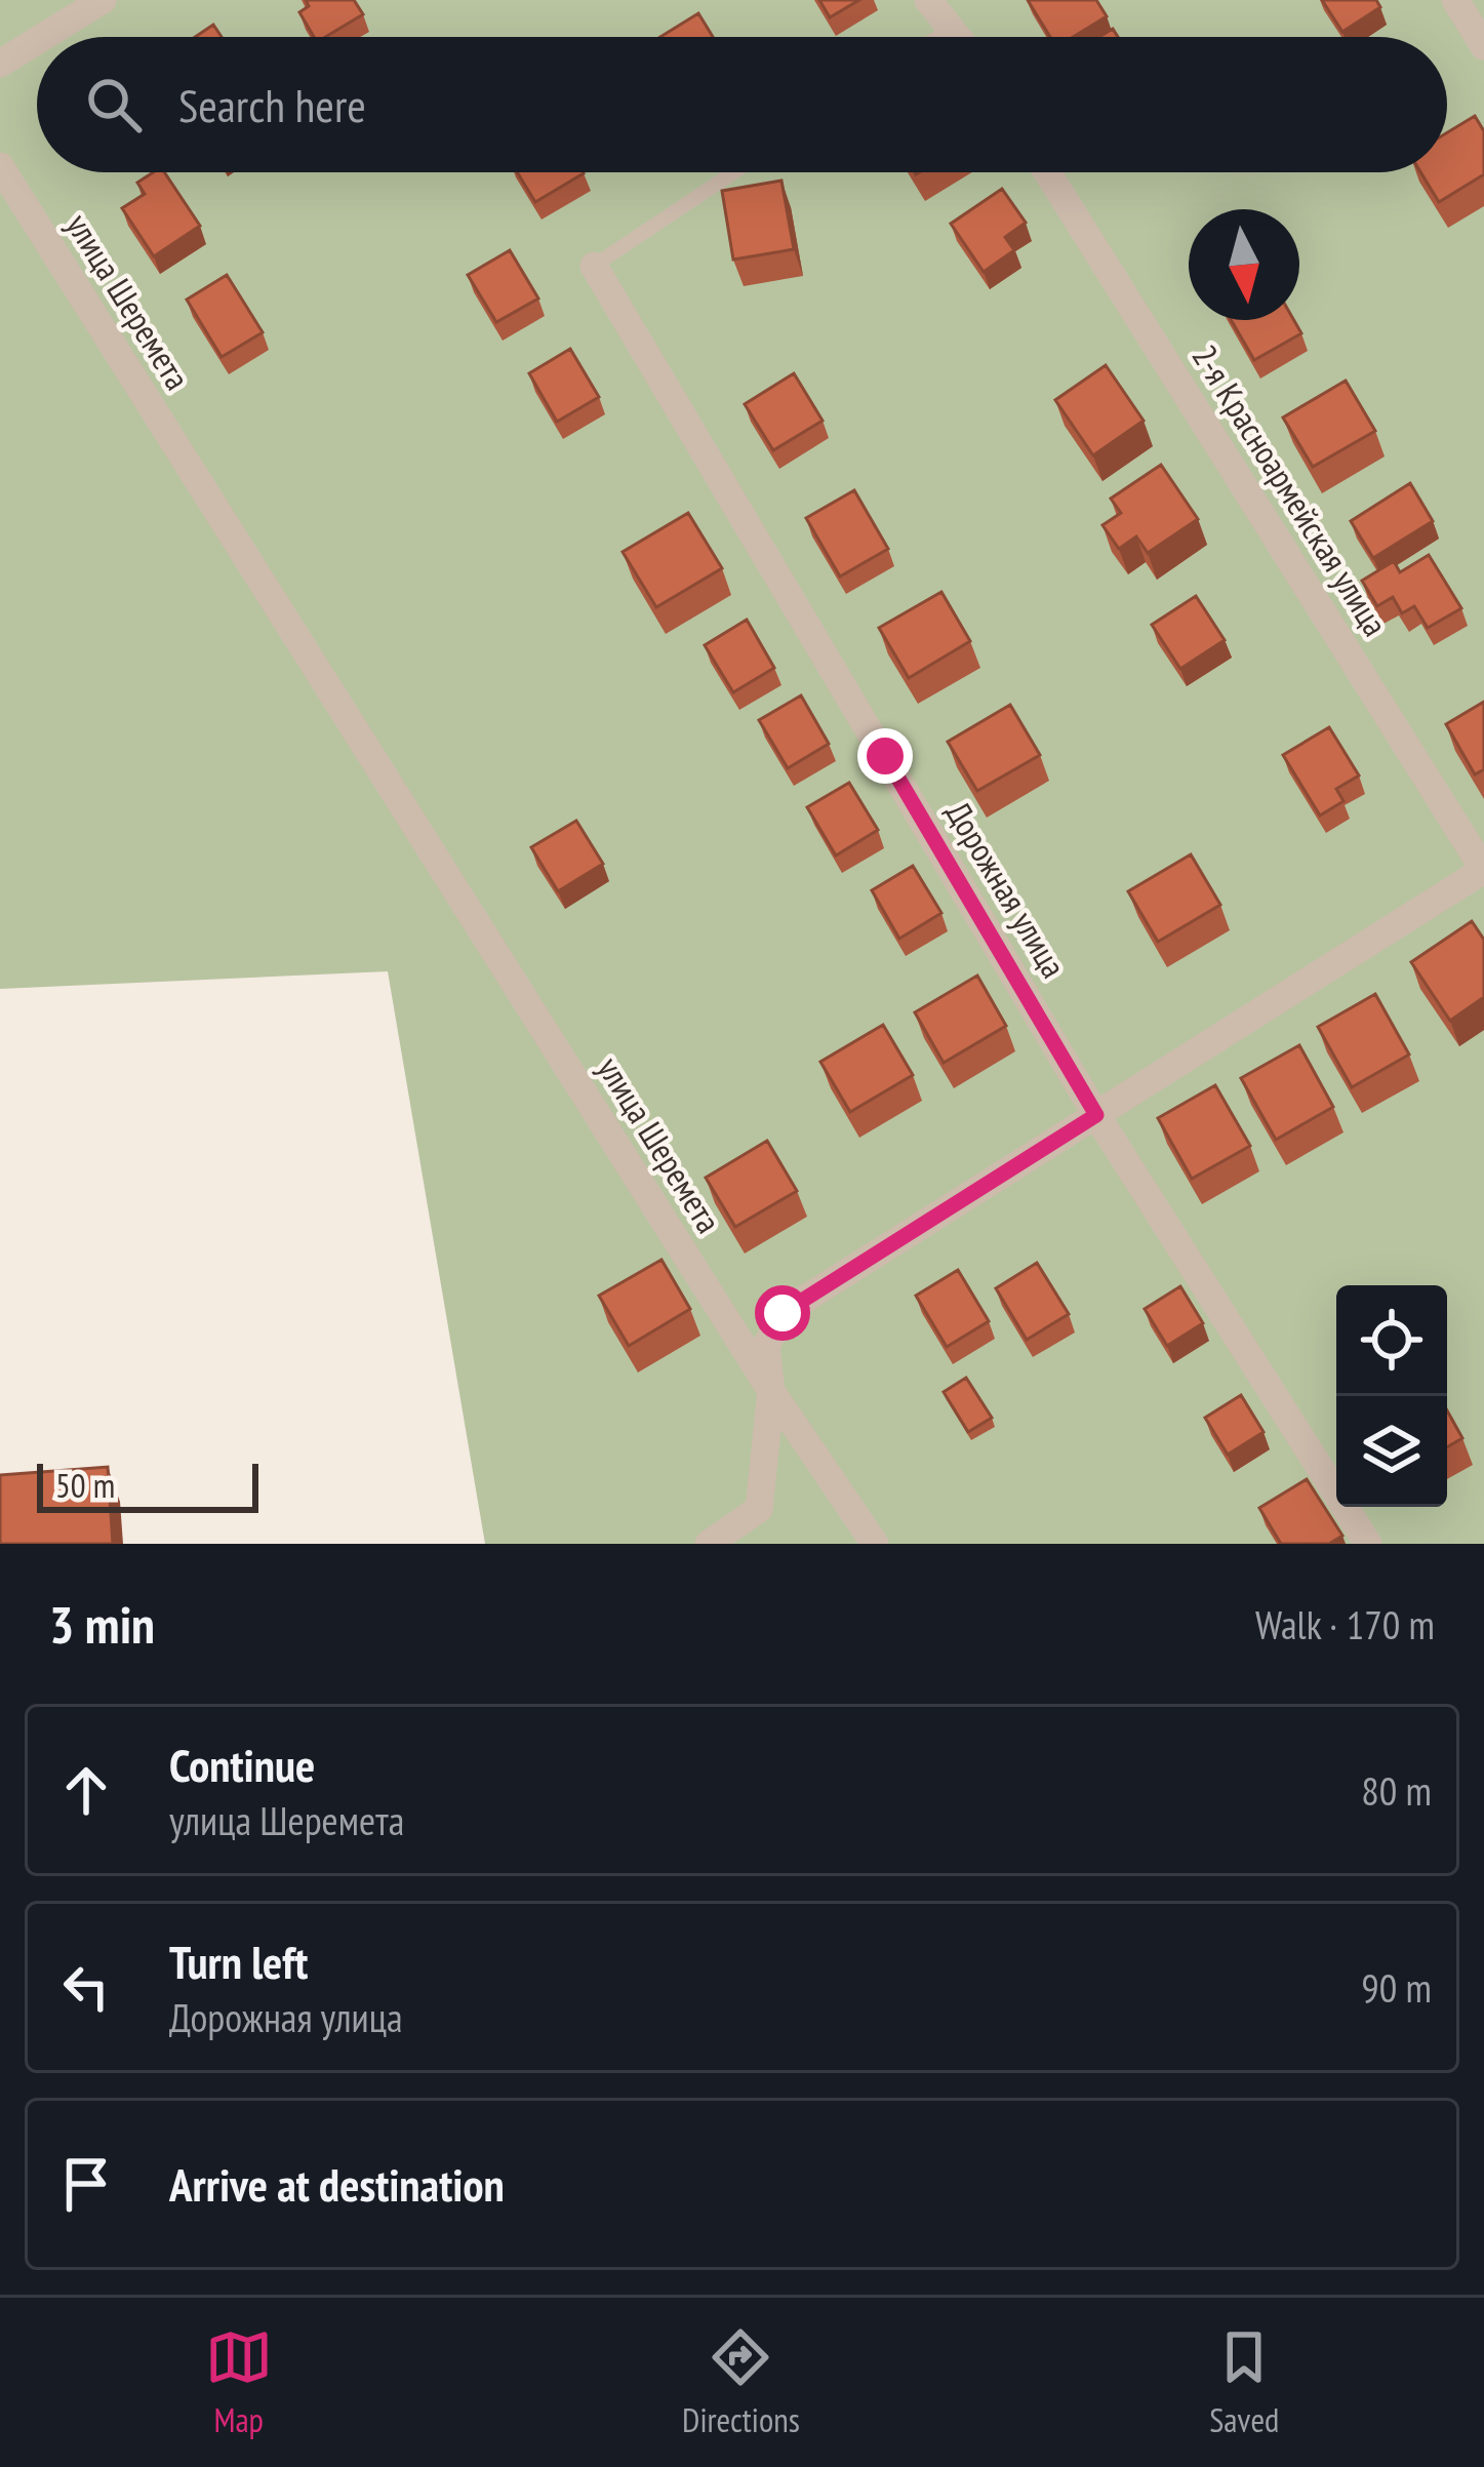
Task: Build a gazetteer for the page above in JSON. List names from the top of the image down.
{
  "streets": {
    "street": ["улица Шеремета", "2-я Красноармейская улица", "Дорожная улица"]
  },
  "scale_bar": "50 m",
  "north": "bottom",
  "page": {
    "search": "Search here",
    "scale": "50 m",
    "heading": ["3 min", "Walk · 170 m"],
    "list": [
      ["Continue", "улица Шеремета", "80 m"],
      ["Turn left", "Дорожная улица", "90 m"],
      "Arrive at destination"
    ],
    "nav": ["Map", "Directions", "Saved"]
  }
}
